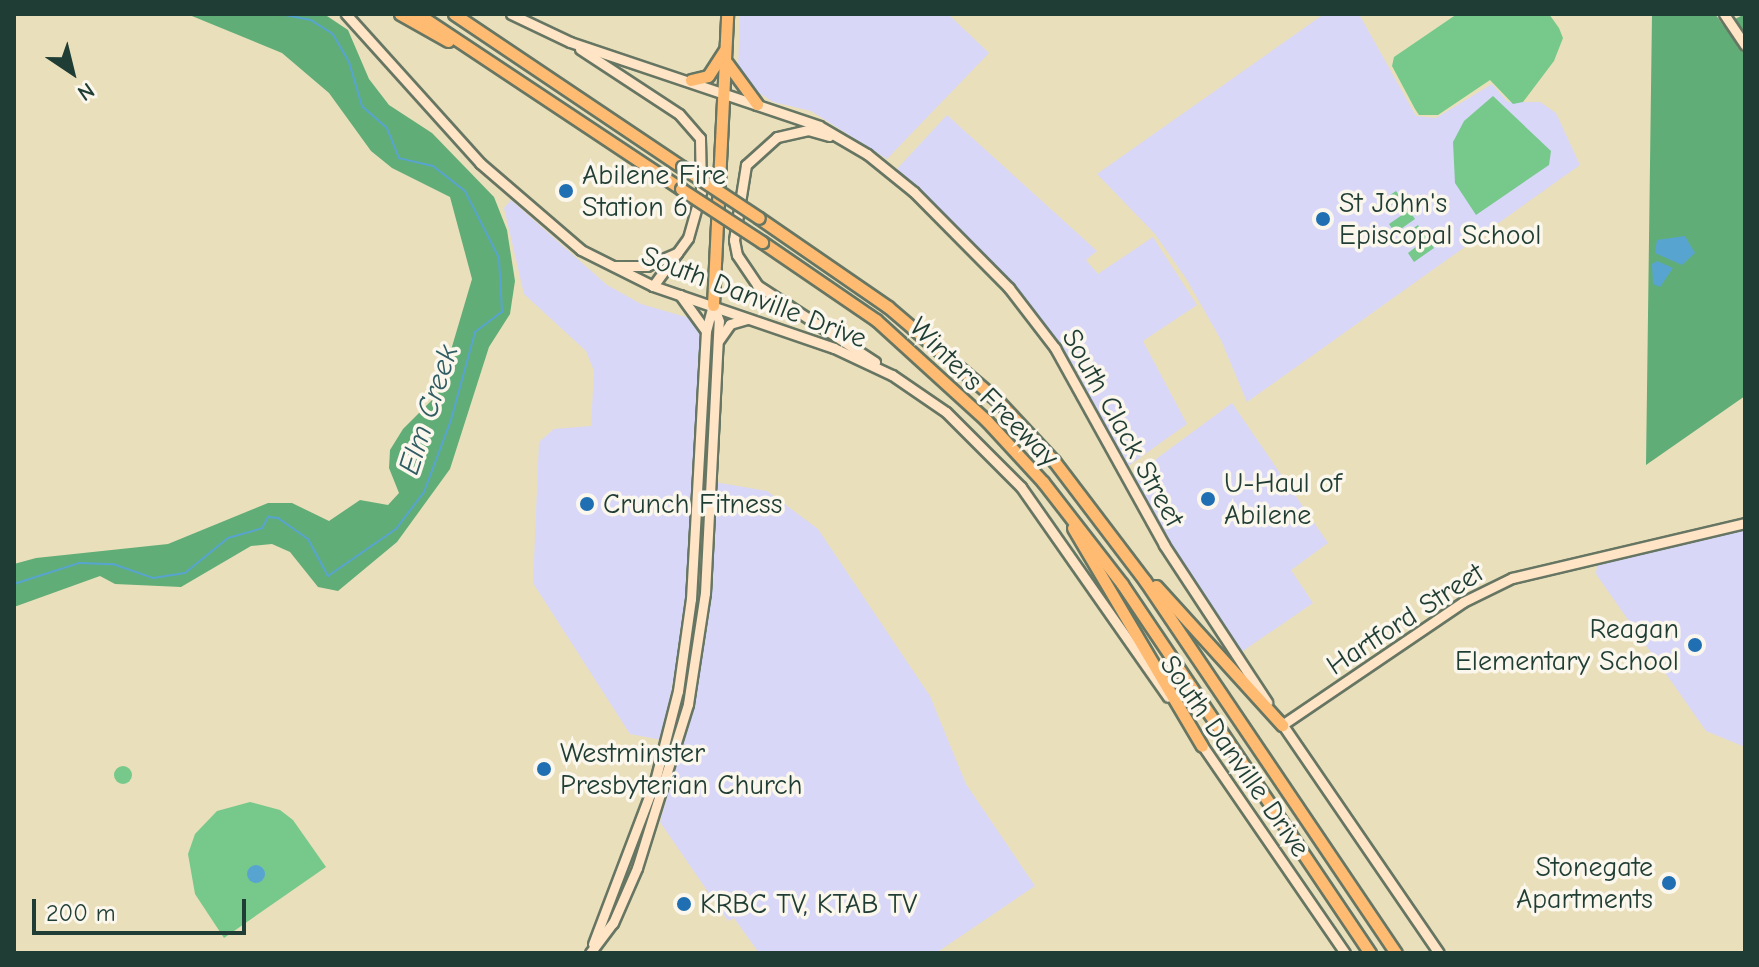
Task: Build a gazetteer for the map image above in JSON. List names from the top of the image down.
{
  "streets": {
    "highway": ["Winters Freeway"],
    "main road": ["South Danville Drive", "South Clack Street", "Hartford Street"]
  },
  "crossings": [
    ["South Clack Street", "Hartford Street"]
  ],
  "water": ["Elm Creek"],
  "places": [
    "Abilene Fire Station 6",
    "St John's Episcopal School",
    "U-Haul of Abilene",
    "Crunch Fitness",
    "Reagan Elementary School",
    "Westminster Presbyterian Church",
    "Stonegate Apartments",
    "KRBC TV, KTAB TV"
  ],
  "scale_bar": "200 m",
  "north": "bottom right"
}
